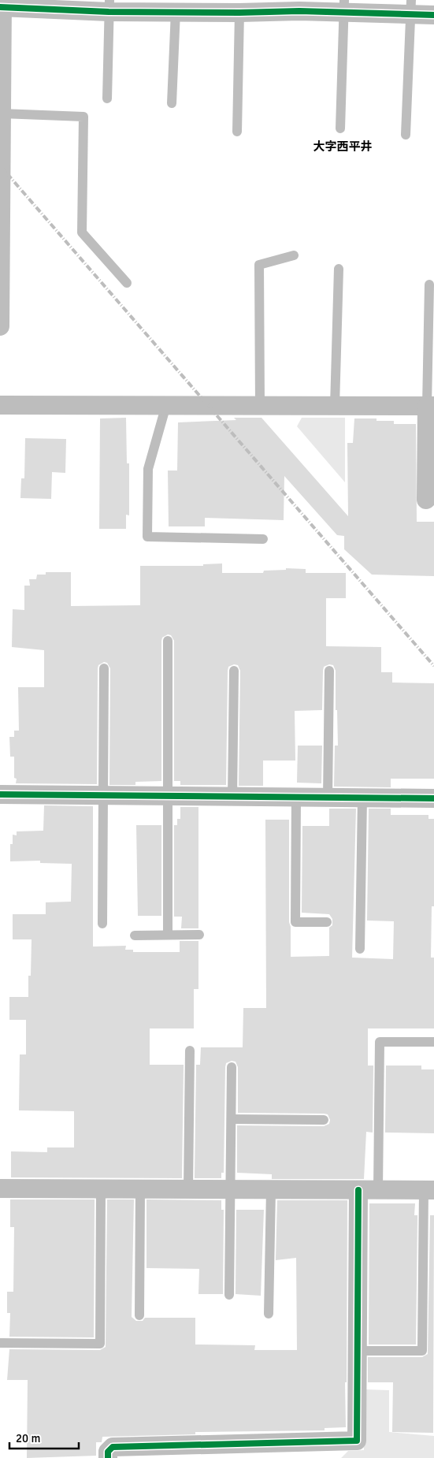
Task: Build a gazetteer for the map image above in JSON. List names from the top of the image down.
{
  "districts": ["大字西平井"],
  "scale_bar": "20 m"
}
